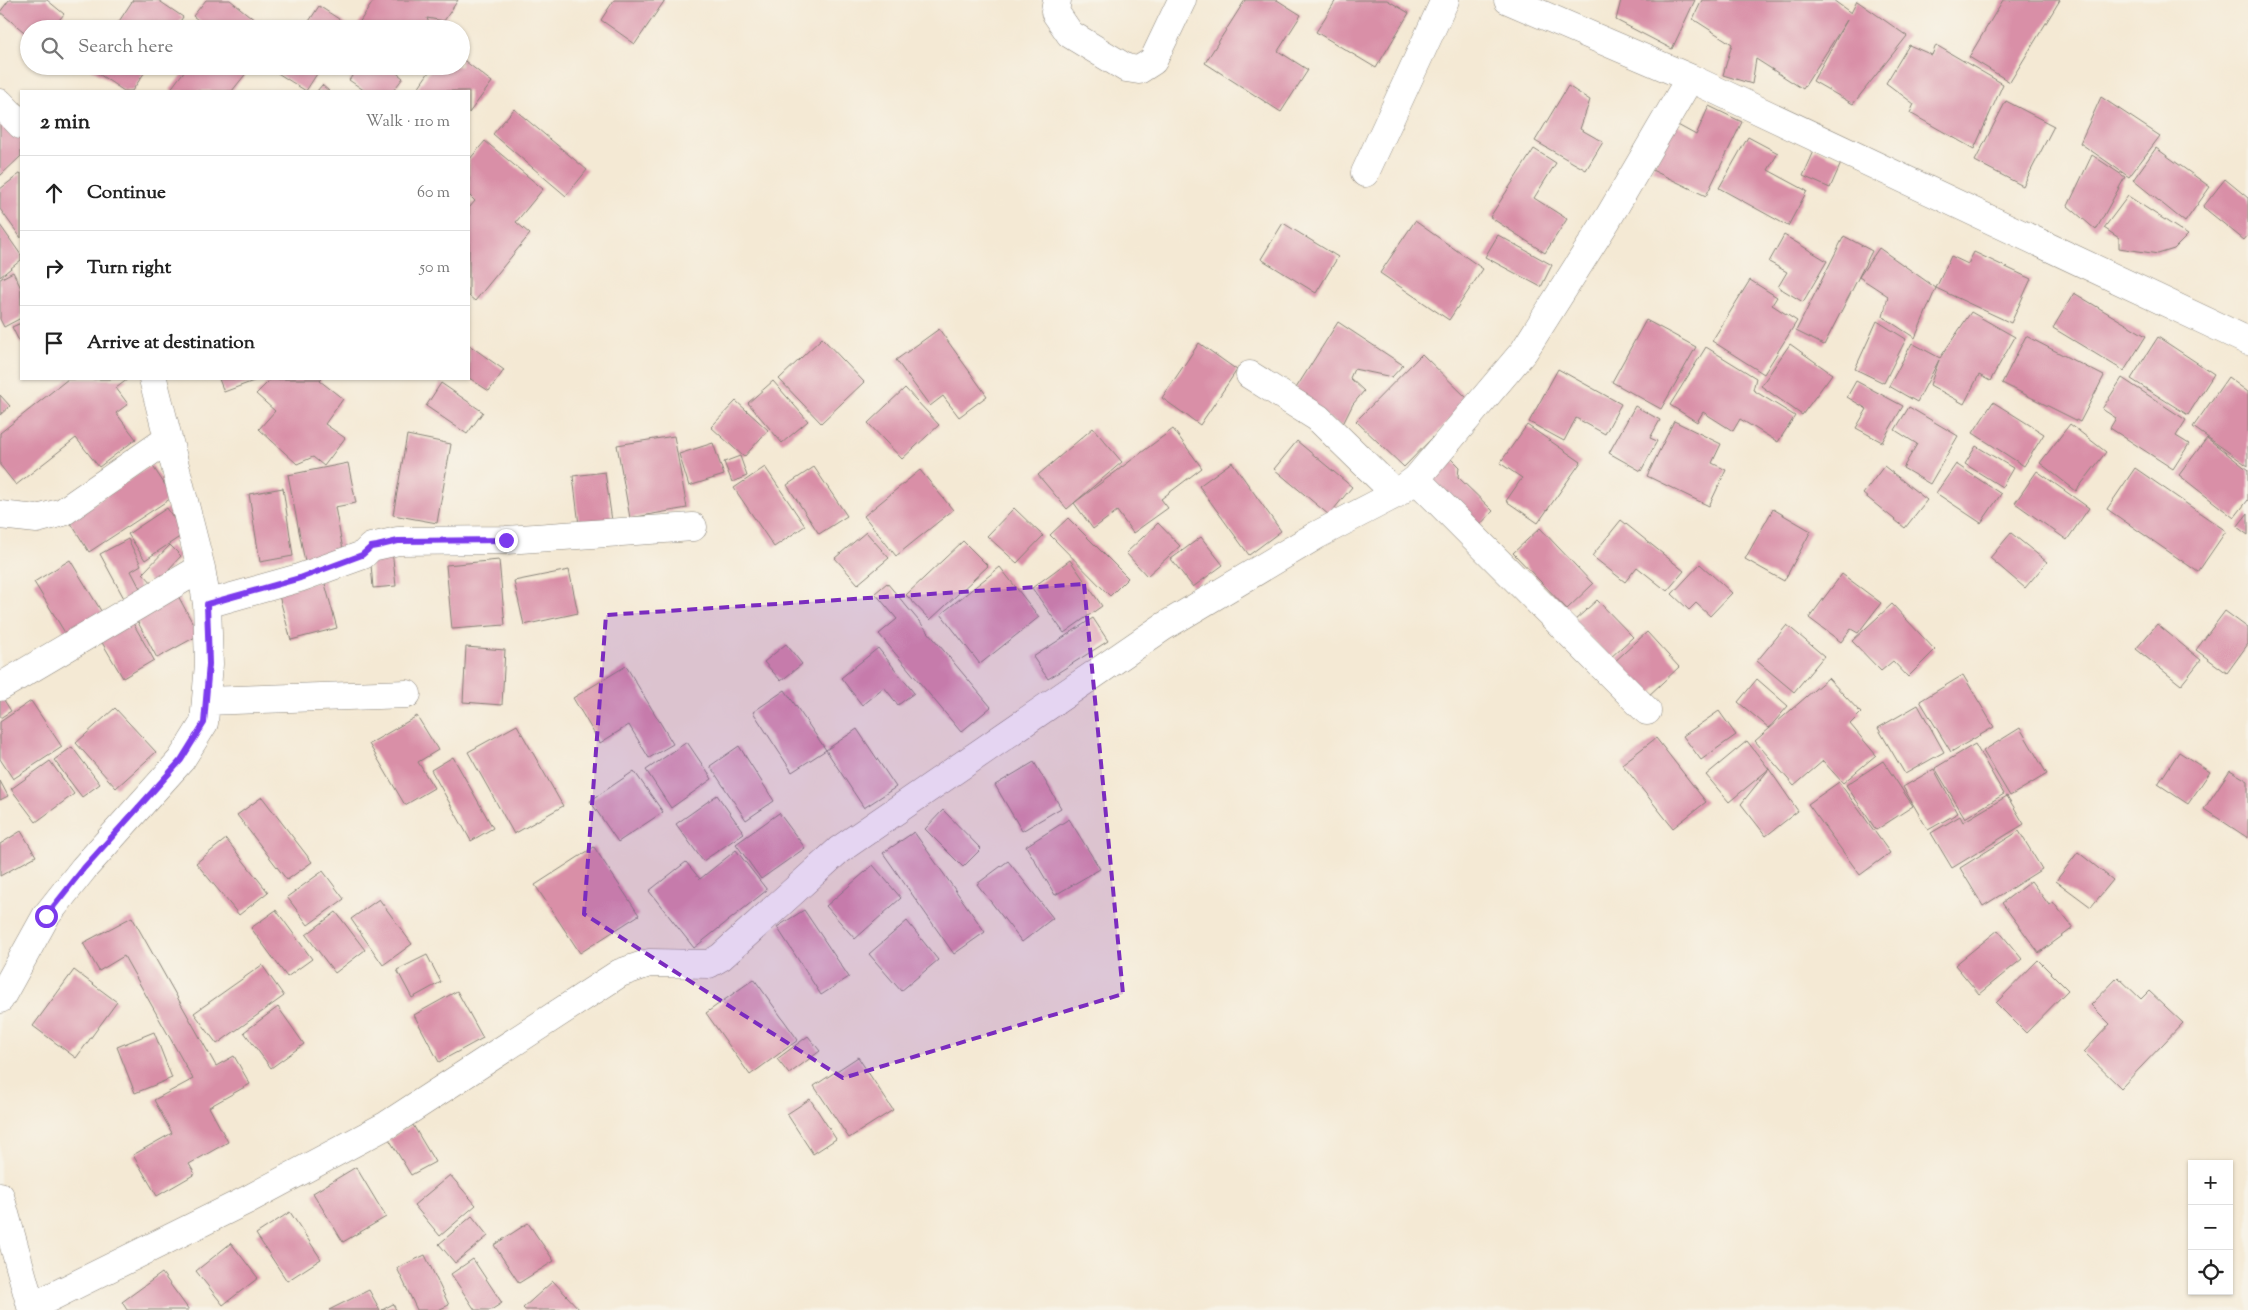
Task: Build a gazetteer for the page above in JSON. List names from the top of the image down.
{
  "page": {
    "search": "Search here",
    "heading": ["2 min", "Walk · 110 m"],
    "list": [
      ["Continue", "60 m"],
      ["Turn right", "50 m"],
      "Arrive at destination"
    ],
    "map_buttons": ["+", "−"]
  }
}
